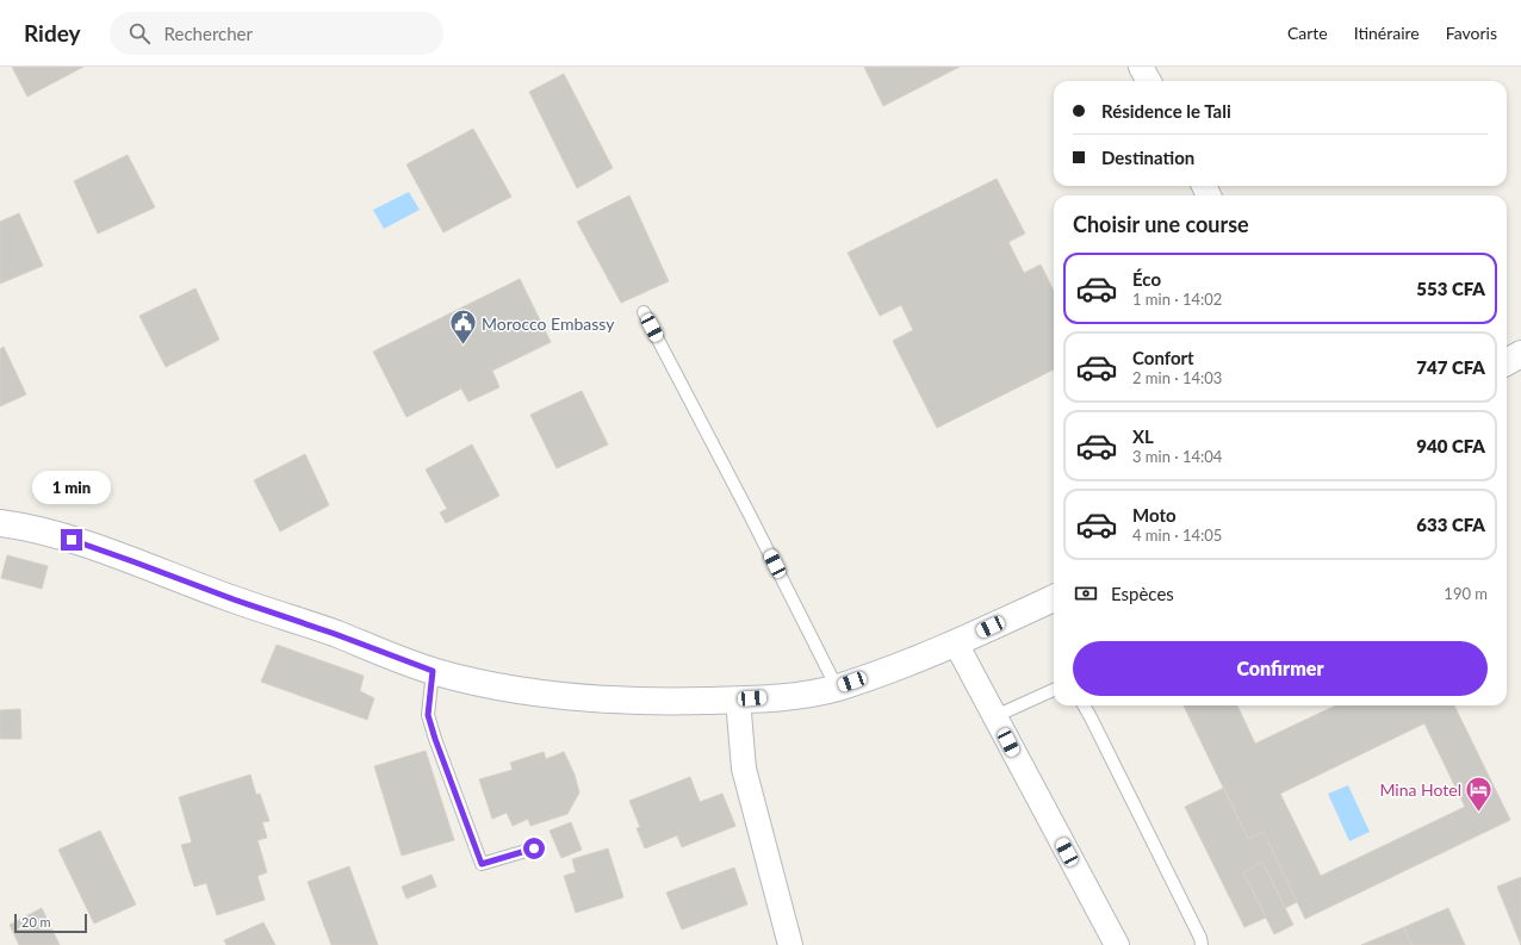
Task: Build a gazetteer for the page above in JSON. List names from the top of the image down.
{
  "places": {
    "public building": ["Morocco Embassy"],
    "hotel": ["Mina Hotel"]
  },
  "scale_bar": "20 m",
  "page": {
    "header": "Ridey",
    "search": "Rechercher",
    "nav": ["Carte", "Itinéraire", "Favoris"],
    "banner": ["Résidence le Tali", "Destination"],
    "heading": "Choisir une course",
    "list": [
      {
        "name": "Éco",
        "note": "1 min · 14:02",
        "value": "553 CFA"
      },
      {
        "name": "Confort",
        "note": "2 min · 14:03",
        "value": "747 CFA"
      },
      {
        "name": "XL",
        "note": "3 min · 14:04",
        "value": "940 CFA"
      },
      {
        "name": "Moto",
        "note": "4 min · 14:05",
        "value": "633 CFA"
      }
    ],
    "bubble": "1 min",
    "pay": ["Espèces", "190 m"],
    "buttons": "Confirmer",
    "scale": "20 m"
  }
}
